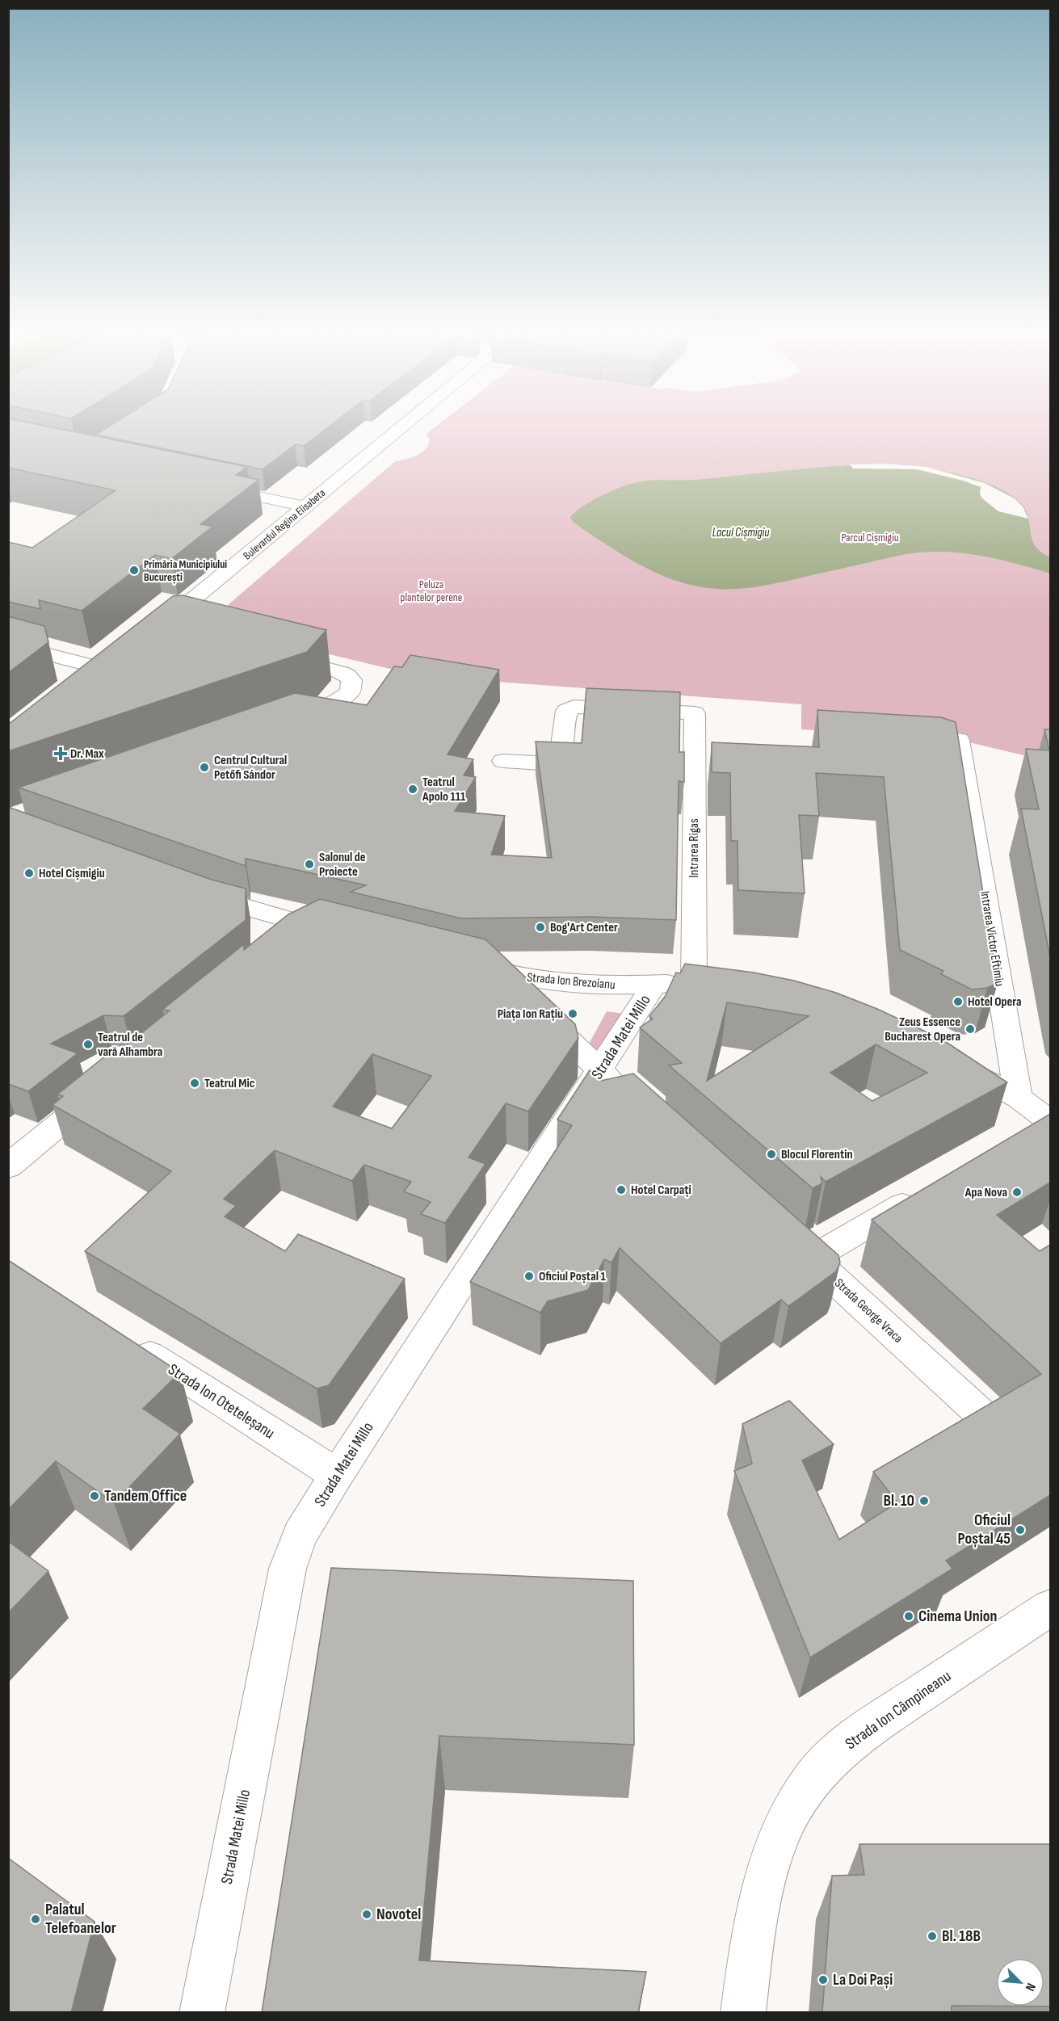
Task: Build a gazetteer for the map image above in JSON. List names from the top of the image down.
{
  "streets": {
    "street": [
      "Bulevardul Regina Elisabeta",
      "Intrarea Rigas",
      "Intrarea Victor Eftimiu",
      "Strada Ion Brezoianu",
      "Strada Matei Millo",
      "Strada George Vraca",
      "Strada Ion Oteteleșanu",
      "Strada Ion Câmpineanu"
    ]
  },
  "crossings": [
    ["Intrarea Rigas", "Strada Ion Brezoianu"],
    ["Strada Ion Brezoianu", "Strada Matei Millo"],
    ["Strada Matei Millo", "Strada Ion Oteteleșanu"]
  ],
  "water": ["Lacul Cișmigiu"],
  "parks": ["Parcul Cișmigiu", "Peluza plantelor perene"],
  "places": {
    "other": [
      "Primăria Municipiului București",
      "Centrul Cultural Petőfi Sándor",
      "Teatrul Apolo 111",
      "Salonul de Proiecte",
      "Hotel Cișmigiu",
      "Bog'Art Center",
      "Hotel Opera",
      "Piața Ion Rațiu",
      "Zeus Essence Bucharest Opera",
      "Teatrul de vară Alhambra",
      "Teatrul Mic",
      "Blocul Florentin",
      "Hotel Carpați",
      "Apa Nova",
      "Oficiul Poștal 1",
      "Tandem Office",
      "Bl. 10",
      "Oficiul Poștal 45",
      "Cinema Union",
      "Novotel",
      "Palatul Telefoanelor",
      "Bl. 18B",
      "La Doi Pași"
    ],
    "health": ["Dr. Max"]
  },
  "north": "bottom right"
}
